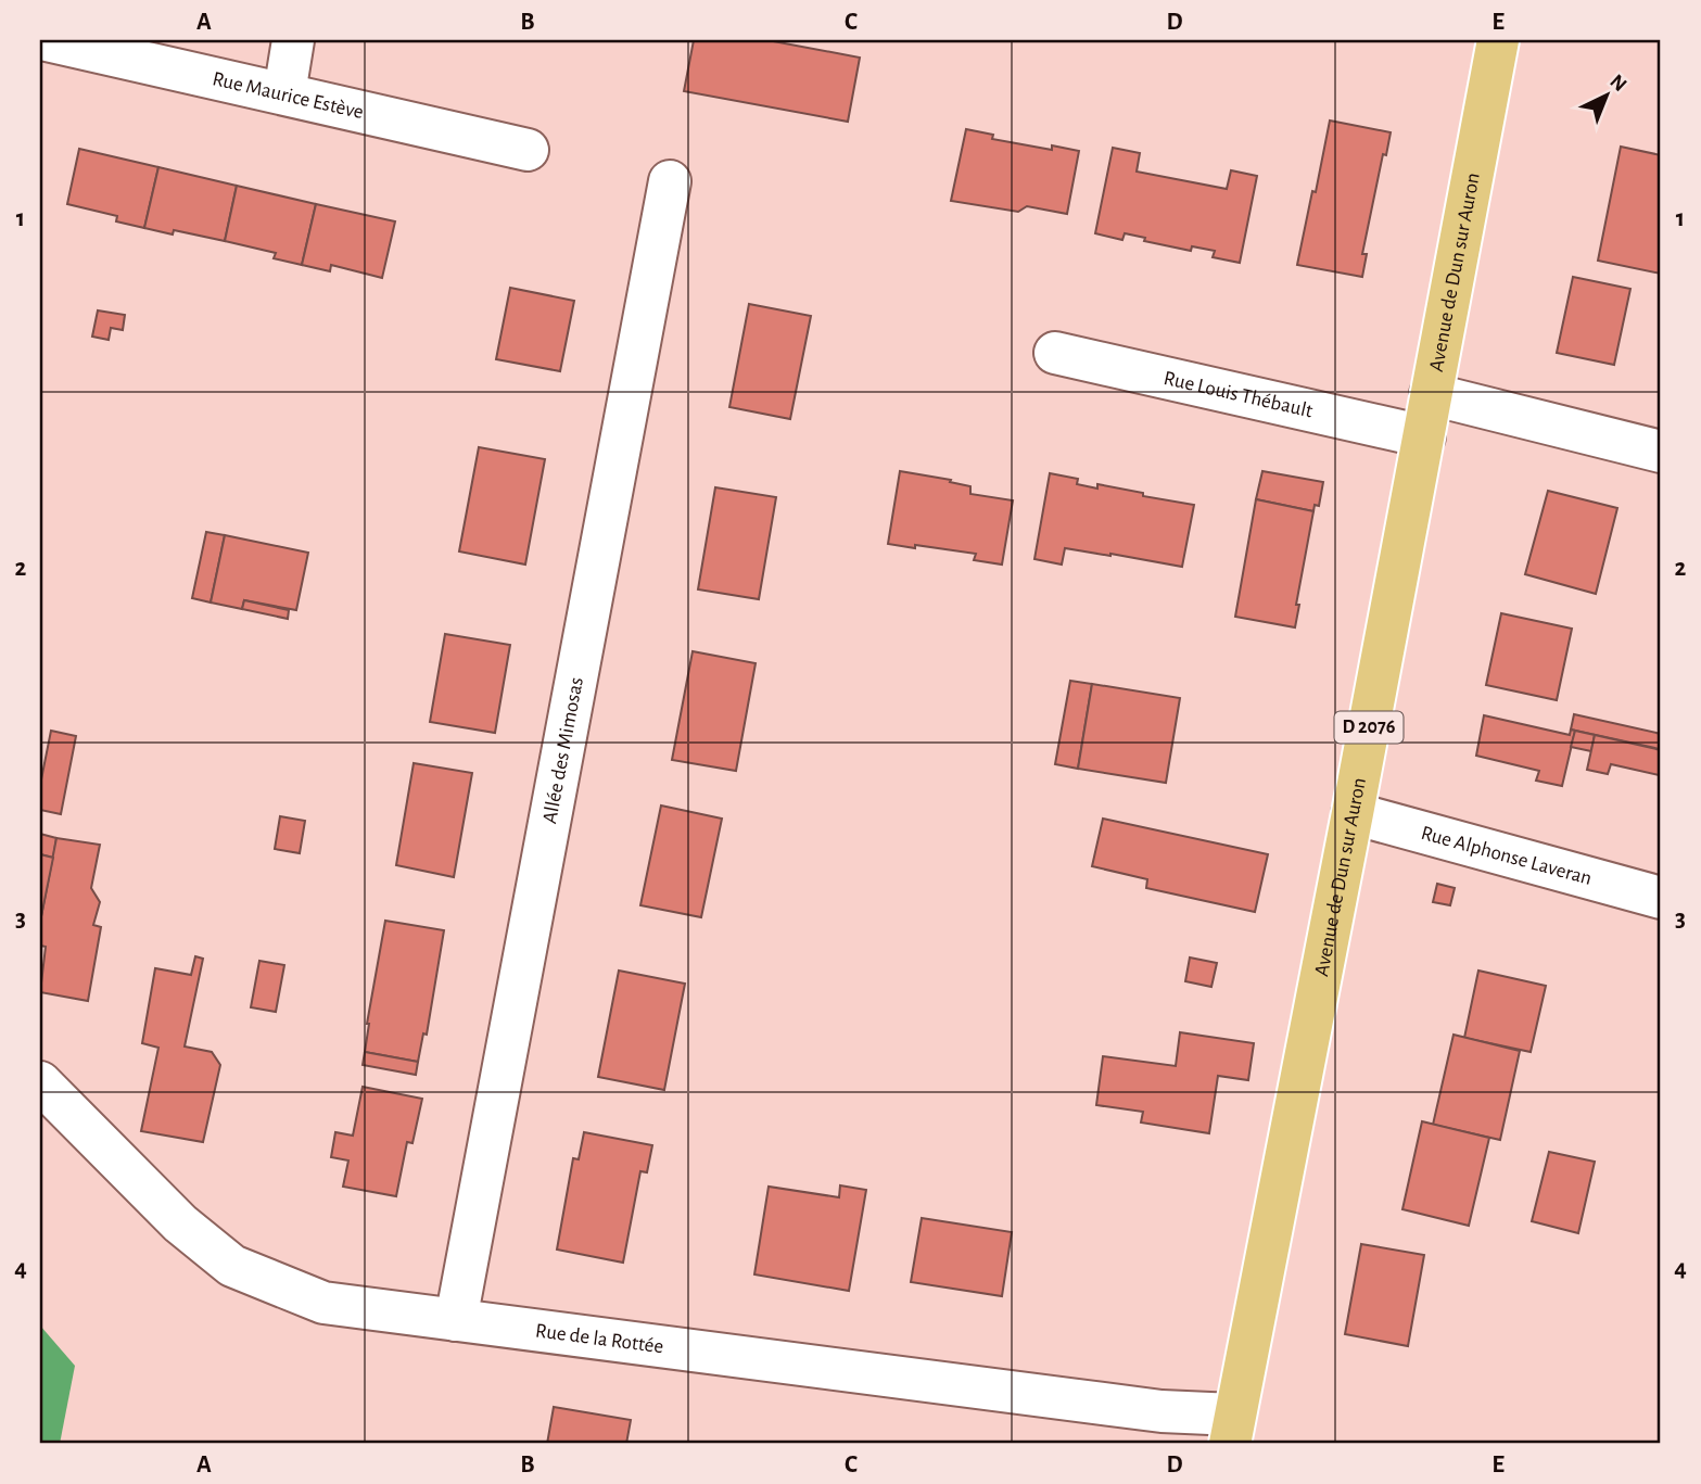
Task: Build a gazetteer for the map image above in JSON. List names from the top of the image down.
{
  "streets": {
    "main road": ["Avenue de Dun sur Auron", "D 2076"],
    "street": [
      "Rue Maurice Estève",
      "Rue Louis Thébault",
      "Allée des Mimosas",
      "Rue Alphonse Laveran",
      "Rue de la Rottée"
    ]
  },
  "crossings": [
    ["Avenue de Dun sur Auron", "Rue Louis Thébault"],
    ["Avenue de Dun sur Auron", "Rue Alphonse Laveran"],
    ["Avenue de Dun sur Auron", "Rue de la Rottée"],
    ["Allée des Mimosas", "Rue de la Rottée"]
  ],
  "north": "top right",
  "grid": {
    "columns": [
      "A",
      "B",
      "C",
      "D",
      "E"
    ],
    "rows": [
      "1",
      "2",
      "3",
      "4"
    ]
  }
}
